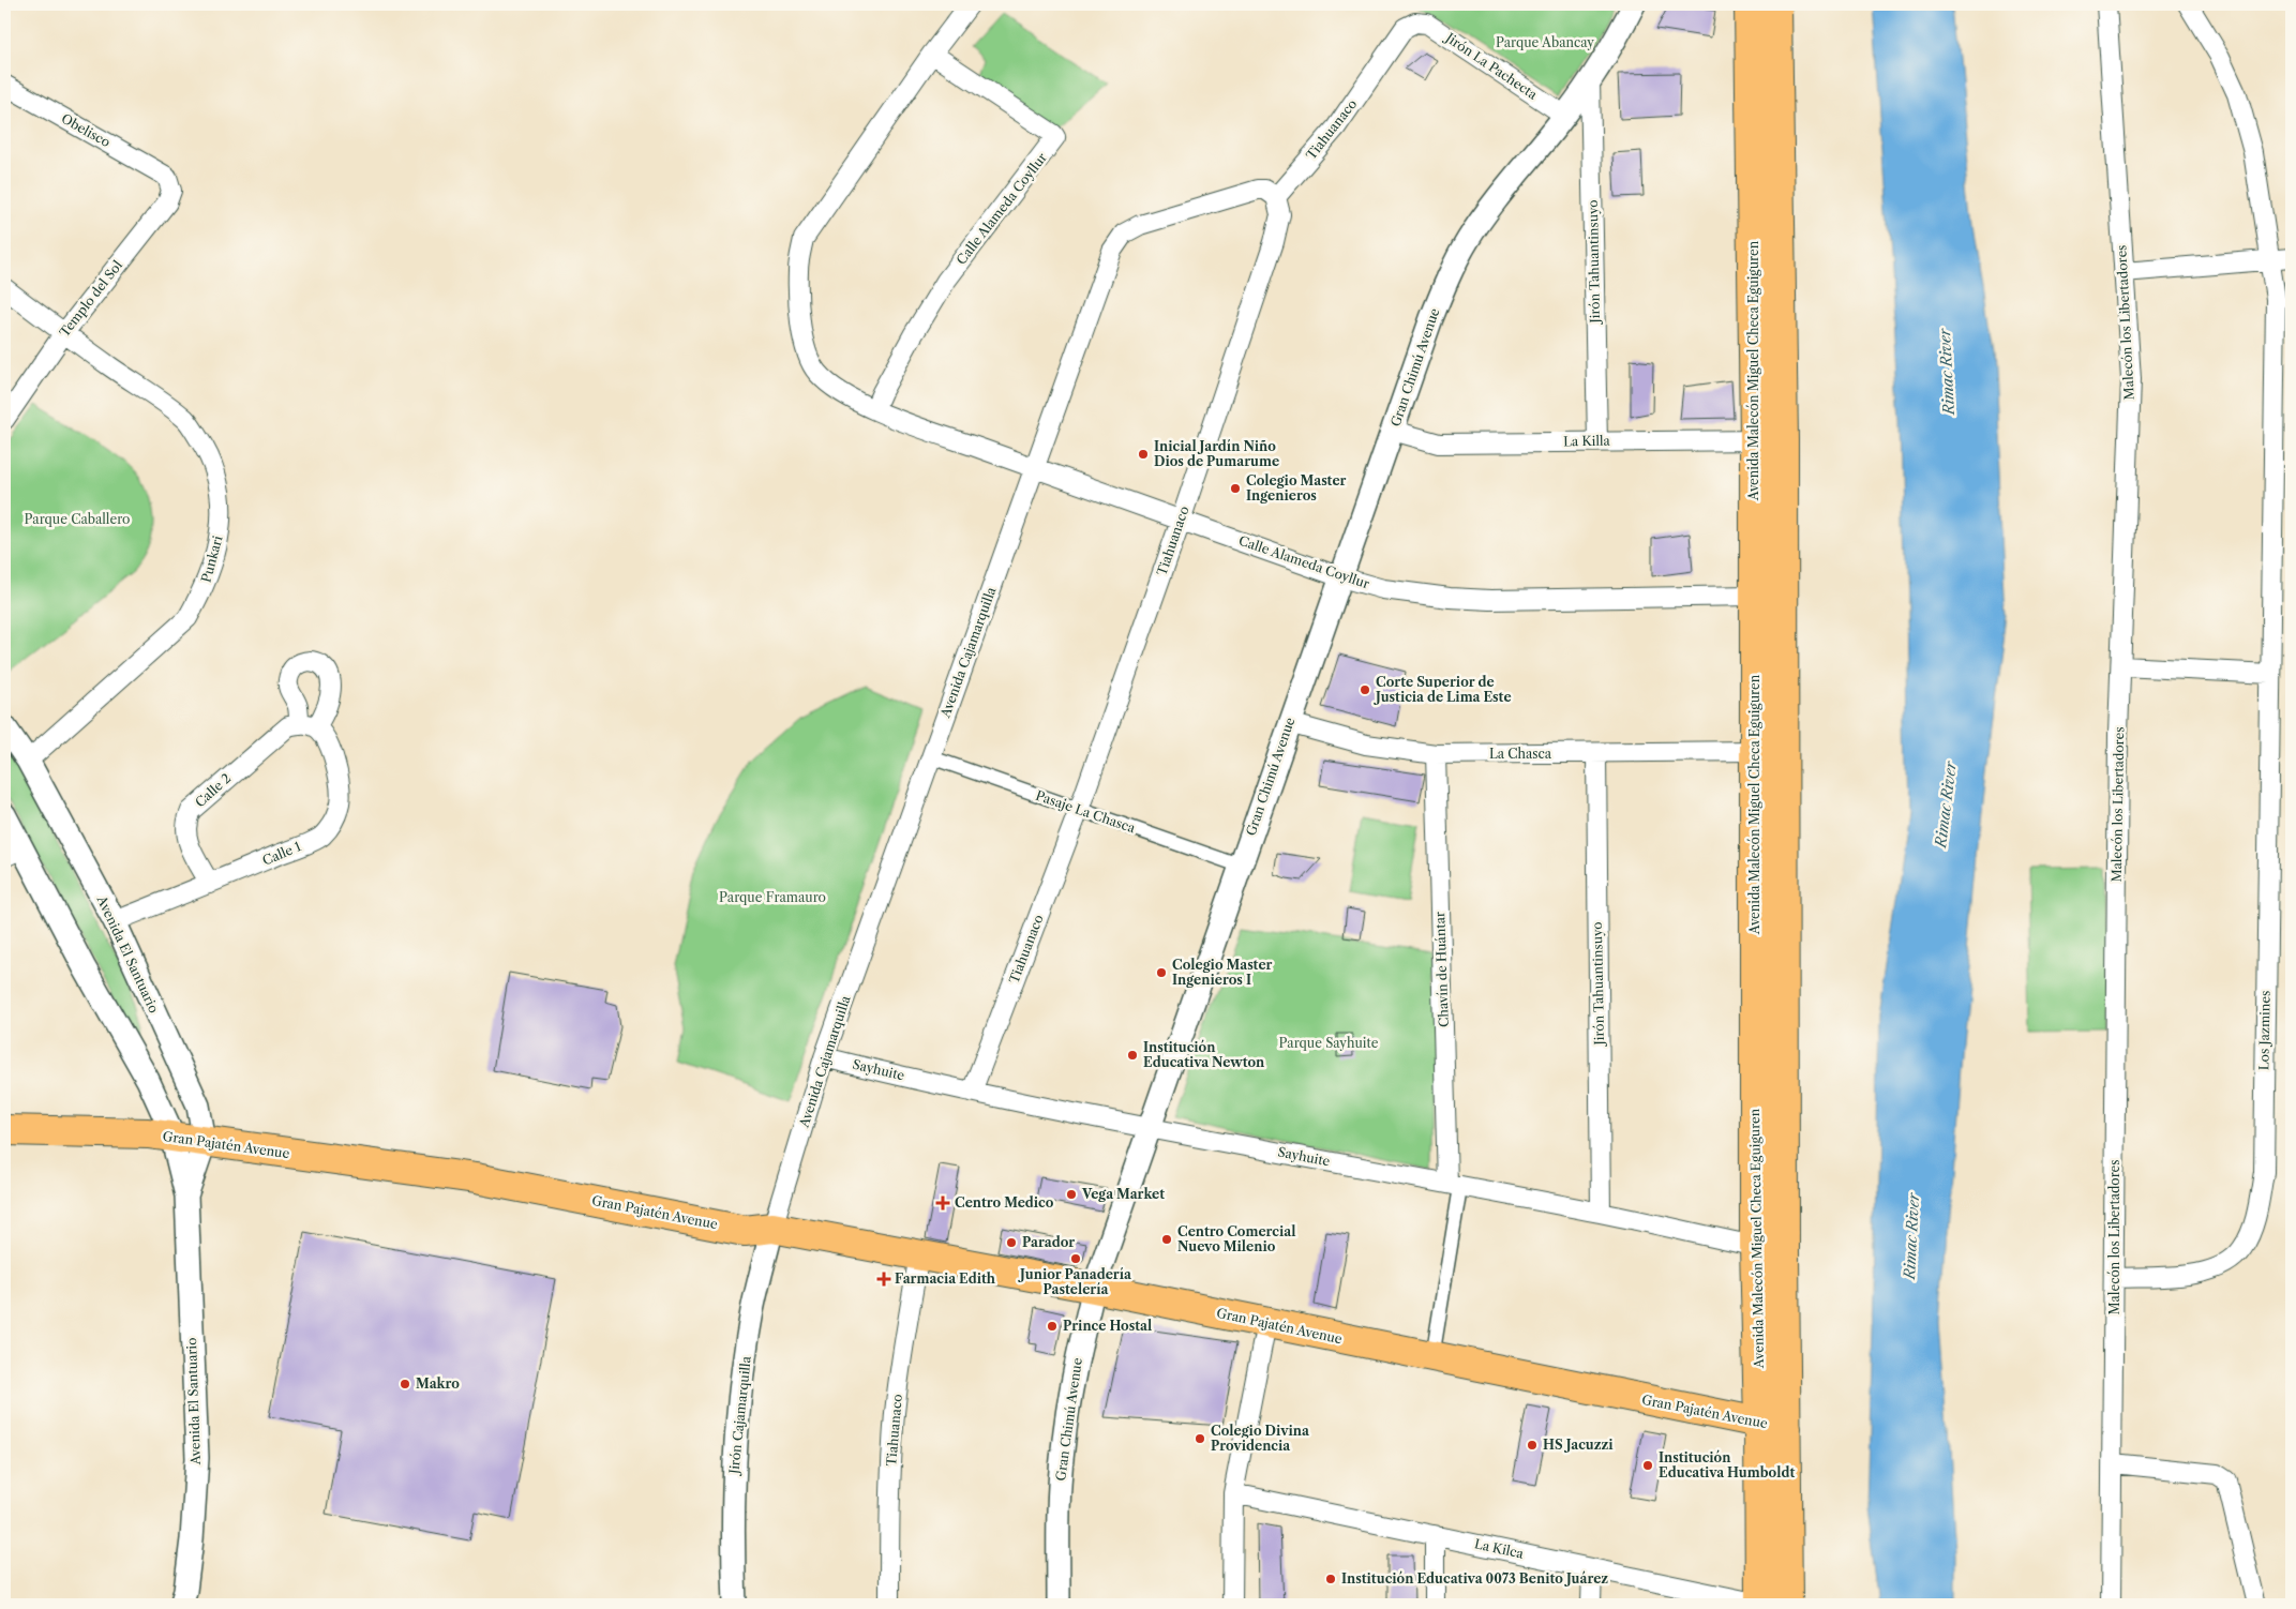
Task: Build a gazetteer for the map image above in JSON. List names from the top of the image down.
{
  "streets": {
    "main road": ["Avenida Malecón Miguel Checa Eguiguren", "Gran Pajatén Avenue"],
    "street": [
      "Jirón La Pachecta",
      "Tiahuanaco",
      "Obelisco",
      "Calle Alameda Coyllur",
      "Jirón Tahuantinsuyo",
      "Templo del Sol",
      "Malecón los Libertadores",
      "Gran Chimú Avenue",
      "La Killa",
      "Punkari",
      "Avenida Cajamarquilla",
      "La Chasca",
      "Calle 2",
      "Pasaje La Chasca",
      "Calle 1",
      "Avenida El Santuario",
      "Chavín de Huántar",
      "Los Jazmines",
      "Sayhuite",
      "Jirón Cajamarquilla",
      "La Kilca"
    ]
  },
  "crossings": [
    ["Jirón La Pachecta", "Tiahuanaco"],
    ["Jirón La Pachecta", "Gran Chimú Avenue"],
    ["Tiahuanaco", "Calle Alameda Coyllur"],
    ["Tiahuanaco", "Avenida Cajamarquilla"],
    ["Tiahuanaco", "Pasaje La Chasca"],
    ["Tiahuanaco", "Sayhuite"],
    ["Tiahuanaco", "Gran Pajatén Avenue"],
    ["Obelisco", "Templo del Sol"],
    ["Calle Alameda Coyllur", "Gran Chimú Avenue"],
    ["Calle Alameda Coyllur", "Avenida Malecón Miguel Checa Eguiguren"],
    ["Calle Alameda Coyllur", "Avenida Cajamarquilla"],
    ["Jirón Tahuantinsuyo", "Gran Chimú Avenue"],
    ["Jirón Tahuantinsuyo", "La Killa"],
    ["Jirón Tahuantinsuyo", "La Chasca"],
    ["Jirón Tahuantinsuyo", "Sayhuite"],
    ["Templo del Sol", "Punkari"],
    ["Malecón los Libertadores", "Los Jazmines"],
    ["Gran Chimú Avenue", "La Killa"],
    ["Gran Chimú Avenue", "La Chasca"],
    ["Gran Chimú Avenue", "Pasaje La Chasca"],
    ["Gran Chimú Avenue", "Sayhuite"],
    ["Gran Chimú Avenue", "Gran Pajatén Avenue"],
    ["Avenida Malecón Miguel Checa Eguiguren", "La Killa"],
    ["Avenida Malecón Miguel Checa Eguiguren", "La Chasca"],
    ["Avenida Malecón Miguel Checa Eguiguren", "Sayhuite"],
    ["Avenida Malecón Miguel Checa Eguiguren", "Gran Pajatén Avenue"],
    ["Avenida Malecón Miguel Checa Eguiguren", "La Kilca"],
    ["Punkari", "Avenida El Santuario"],
    ["Avenida Cajamarquilla", "Pasaje La Chasca"],
    ["Avenida Cajamarquilla", "Sayhuite"],
    ["Avenida Cajamarquilla", "Gran Pajatén Avenue"],
    ["Avenida Cajamarquilla", "Jirón Cajamarquilla"],
    ["La Chasca", "Chavín de Huántar"],
    ["Calle 2", "Calle 1"],
    ["Calle 1", "Avenida El Santuario"],
    ["Avenida El Santuario", "Gran Pajatén Avenue"],
    ["Chavín de Huántar", "Sayhuite"],
    ["Gran Pajatén Avenue", "Jirón Cajamarquilla"]
  ],
  "water": ["Rimac River"],
  "parks": [
    "Parque Abancay",
    "Parque Caballero",
    "Parque Framauro",
    "Parque Sayhuite"
  ],
  "places": {
    "other": [
      "Inicial Jardín Niño Dios de Pumarume",
      "Colegio Master Ingenieros",
      "Corte Superior de Justicia de Lima Este",
      "Colegio Master Ingenieros I",
      "Institución Educativa Newton",
      "Vega Market",
      "Centro Comercial Nuevo Milenio",
      "Parador",
      "Junior Panadería Pastelería",
      "Prince Hostal",
      "Makro",
      "Colegio Divina Providencia",
      "HS Jacuzzi",
      "Institución Educativa Humboldt",
      "Institución Educativa 0073 Benito Juárez"
    ],
    "health": ["Centro Medico", "Farmacia Edith"]
  }
}
